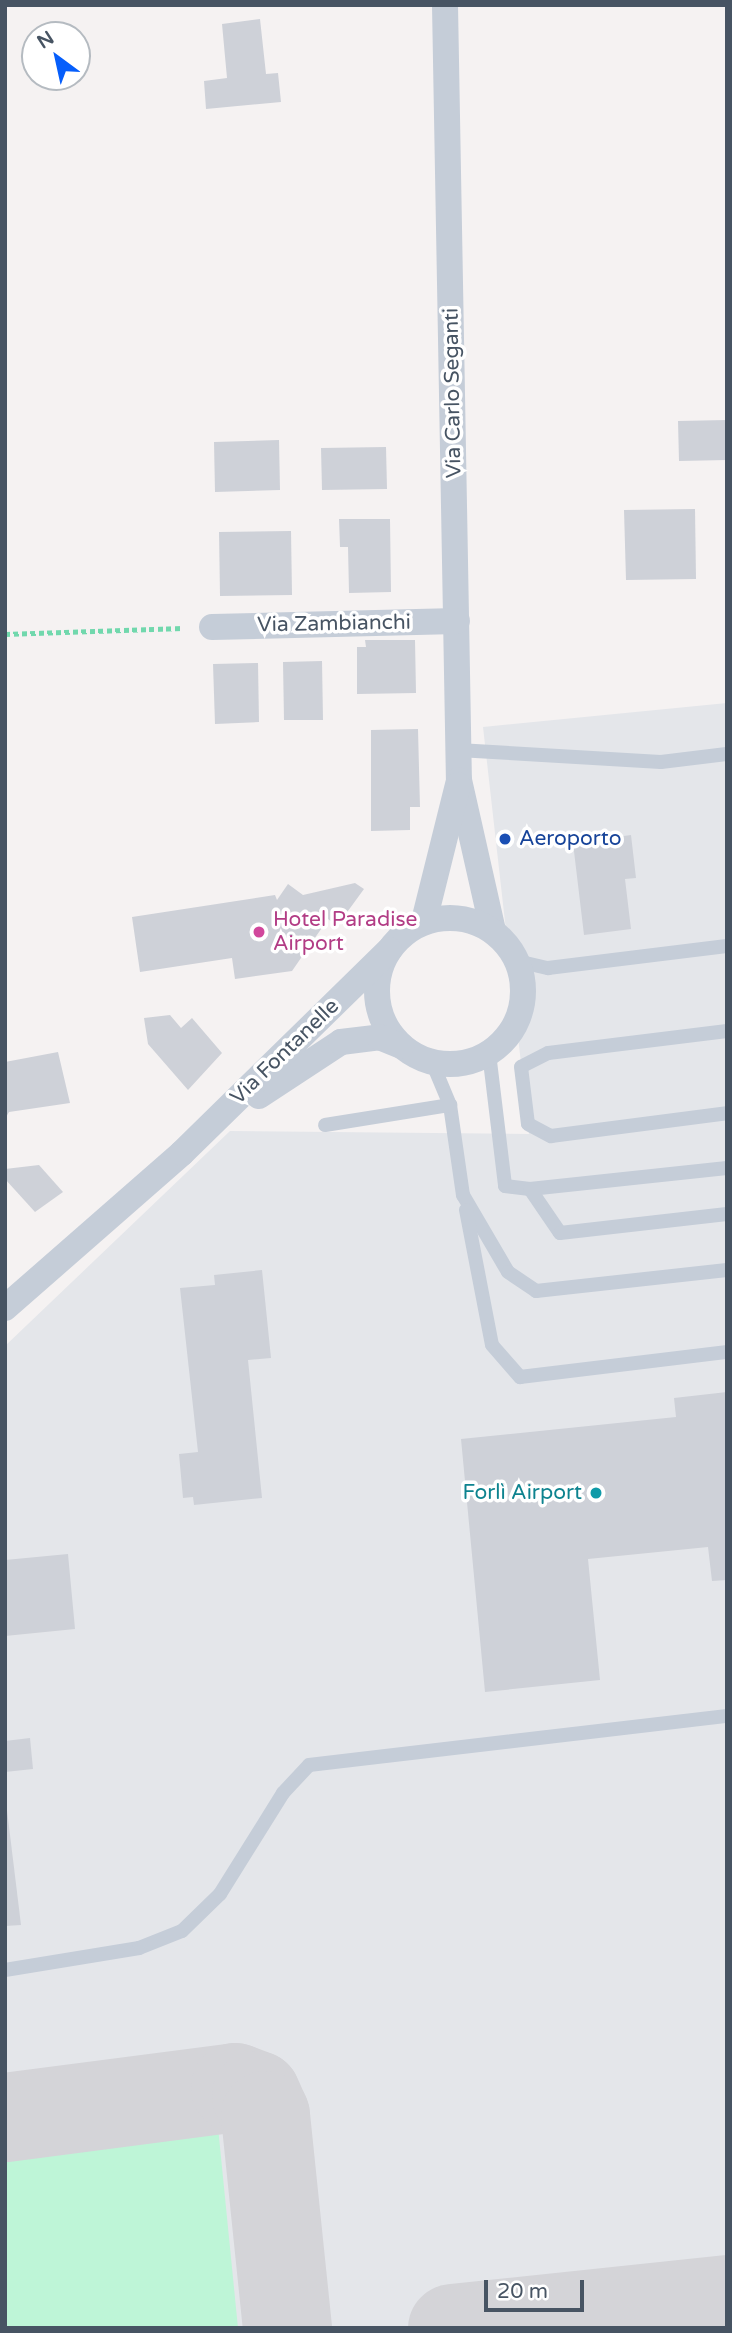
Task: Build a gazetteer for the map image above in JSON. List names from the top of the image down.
{
  "streets": {
    "street": ["Via Carlo Seganti", "Via Zambianchi", "Via Fontanelle"]
  },
  "crossings": [
    ["Via Carlo Seganti", "Via Zambianchi"],
    ["Via Carlo Seganti", "Via Fontanelle"]
  ],
  "places": ["Aeroporto", "Hotel Paradise Airport", "Forlì Airport"],
  "scale_bar": "20 m",
  "north": "top left"
}
